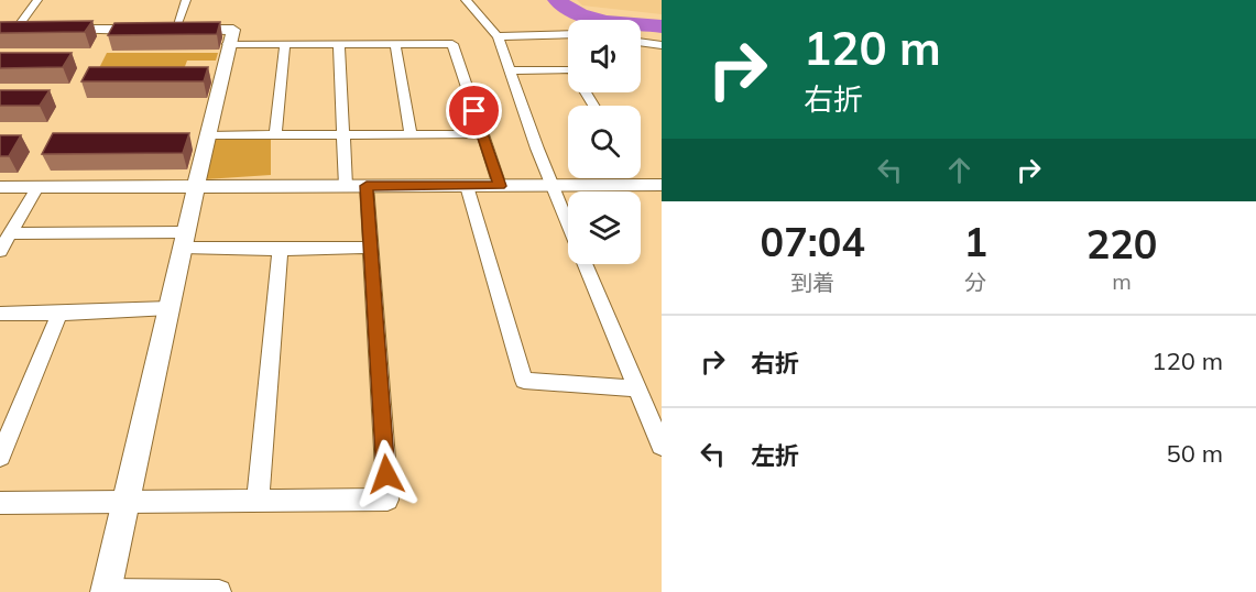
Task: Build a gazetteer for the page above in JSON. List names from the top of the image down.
{
  "page": {
    "turn": ["120 m", "右折"],
    "eta": [
      "07:04",
      "到着",
      "1",
      "分",
      "220",
      "m"
    ],
    "list": [
      {
        "name": "右折",
        "value": "120 m"
      },
      {
        "name": "左折",
        "value": "50 m"
      }
    ]
  }
}
